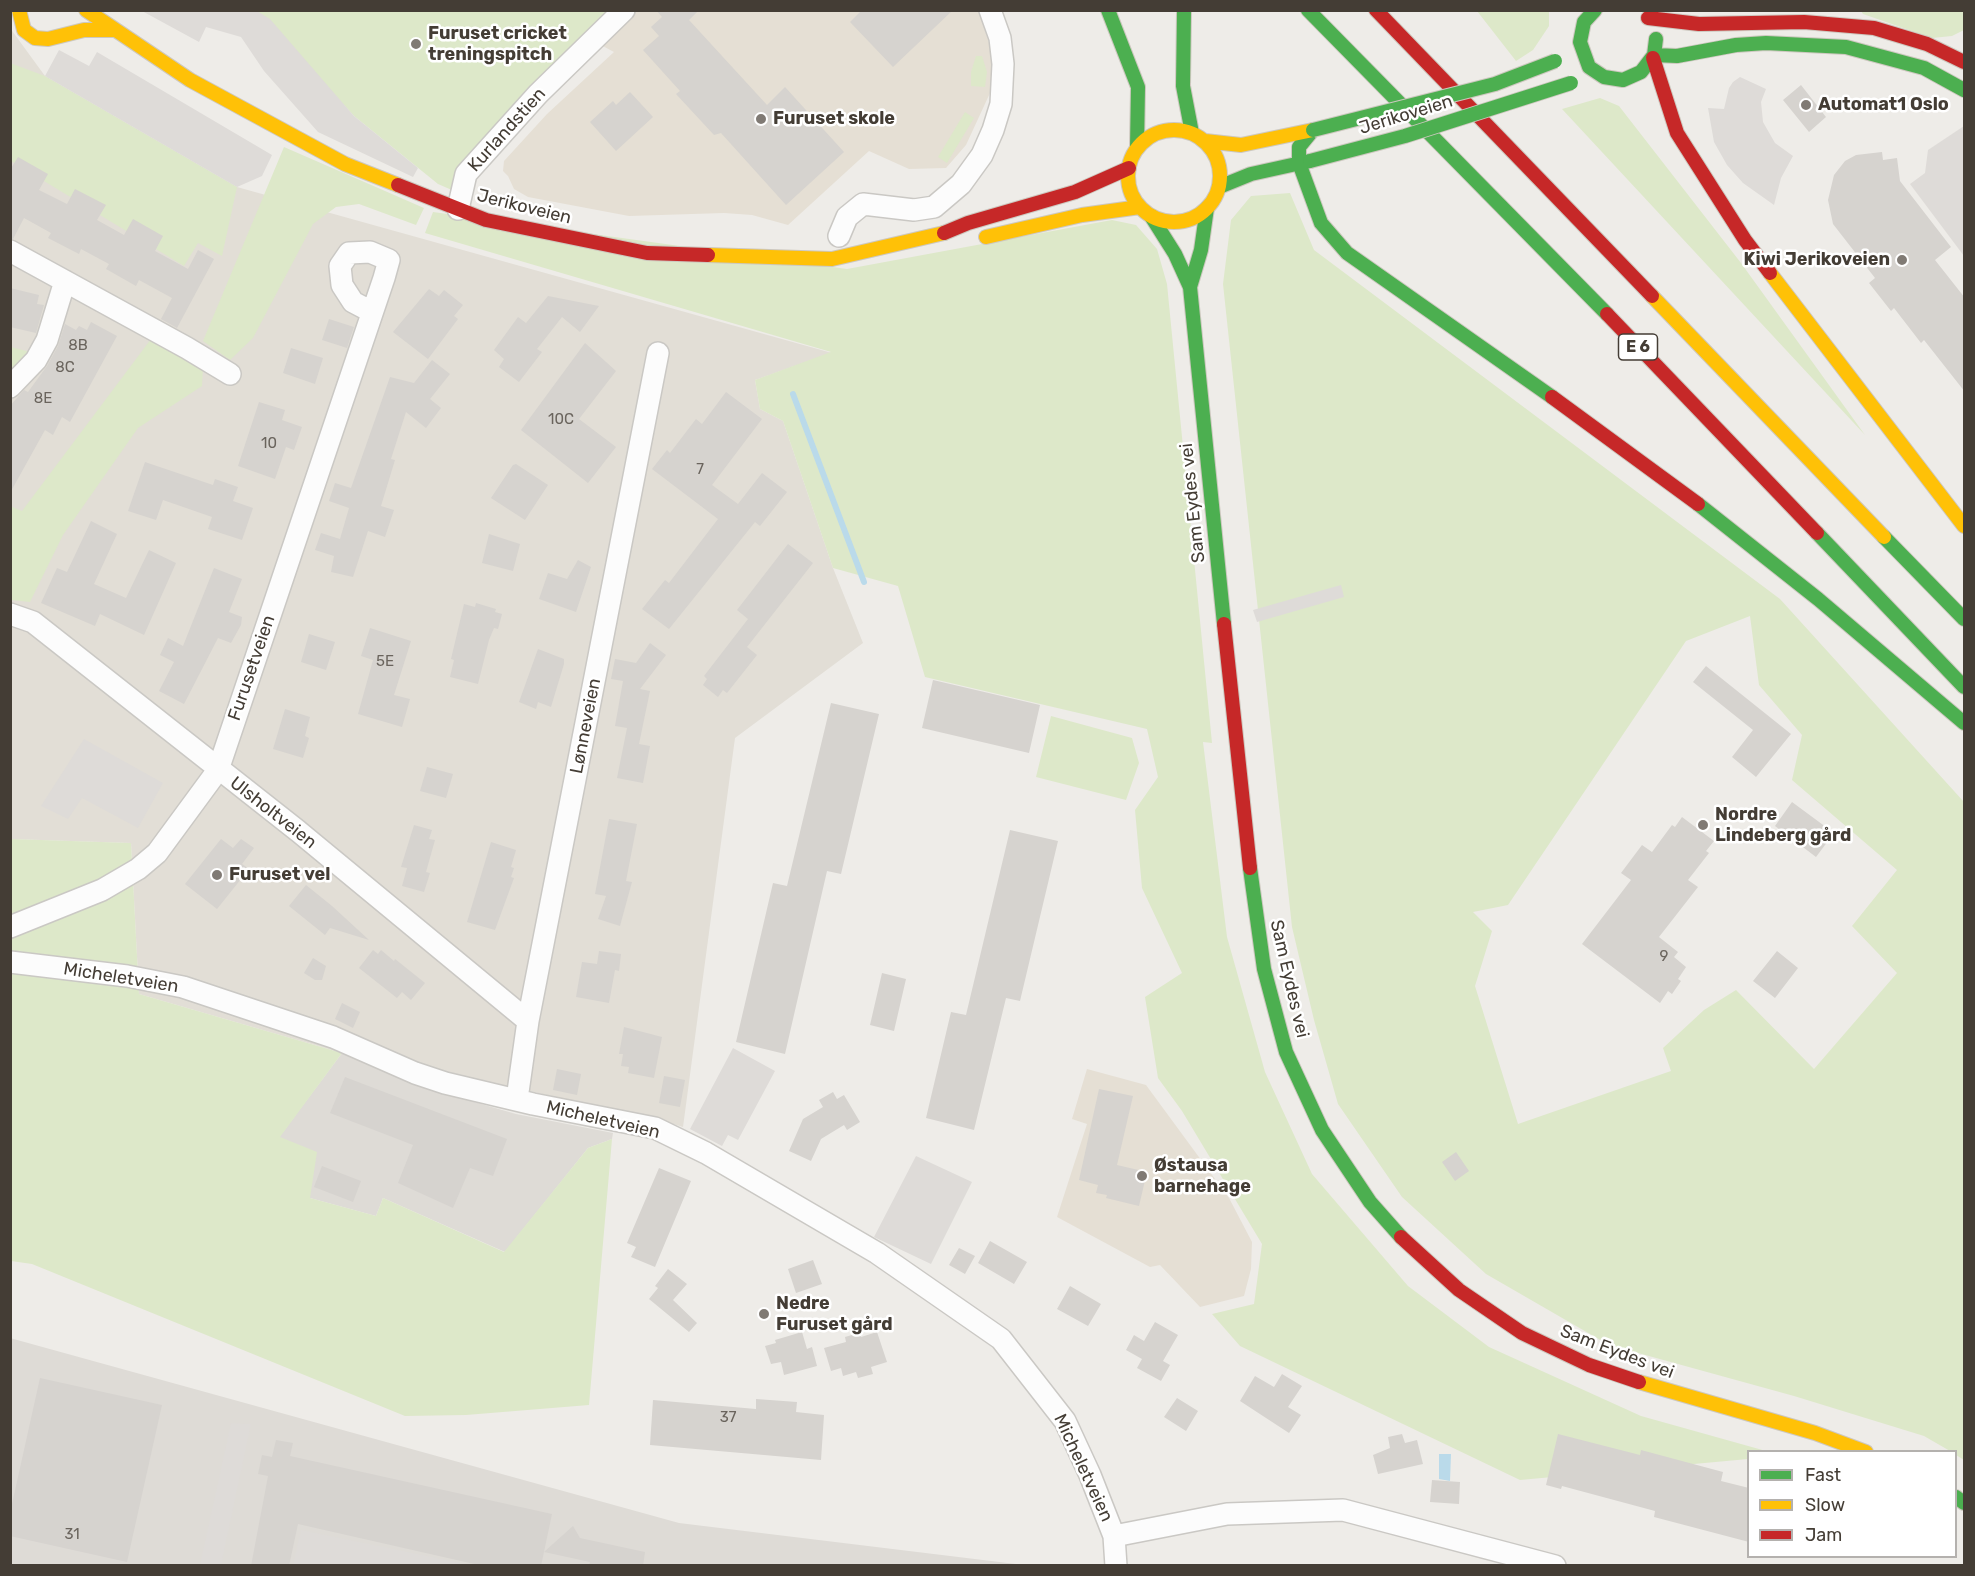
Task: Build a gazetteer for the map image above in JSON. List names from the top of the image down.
{
  "streets": {
    "main road": ["Jerikoveien", "E 6", "Sam Eydes vei"],
    "street": [
      "Kurlandstien",
      "Furusetveien",
      "Lønneveien",
      "Ulsholtveien",
      "Micheletveien"
    ]
  },
  "crossings": [
    ["Jerikoveien", "Kurlandstien"],
    ["Jerikoveien", "Sam Eydes vei"],
    ["Furusetveien", "Ulsholtveien"],
    ["Lønneveien", "Ulsholtveien"],
    ["Lønneveien", "Micheletveien"]
  ],
  "places": [
    "Furuset cricket treningspitch",
    "Automat1 Oslo",
    "Furuset skole",
    "Kiwi Jerikoveien",
    "Nordre Lindeberg gård",
    "Furuset vel",
    "Østausa barnehage",
    "Nedre Furuset gård"
  ],
  "house_numbers": [
    "8B",
    "8C",
    "8E",
    "10C",
    "10",
    "7",
    "5E",
    "9",
    "37",
    "31"
  ],
  "legend": ["Fast", "Slow", "Jam"]
}
